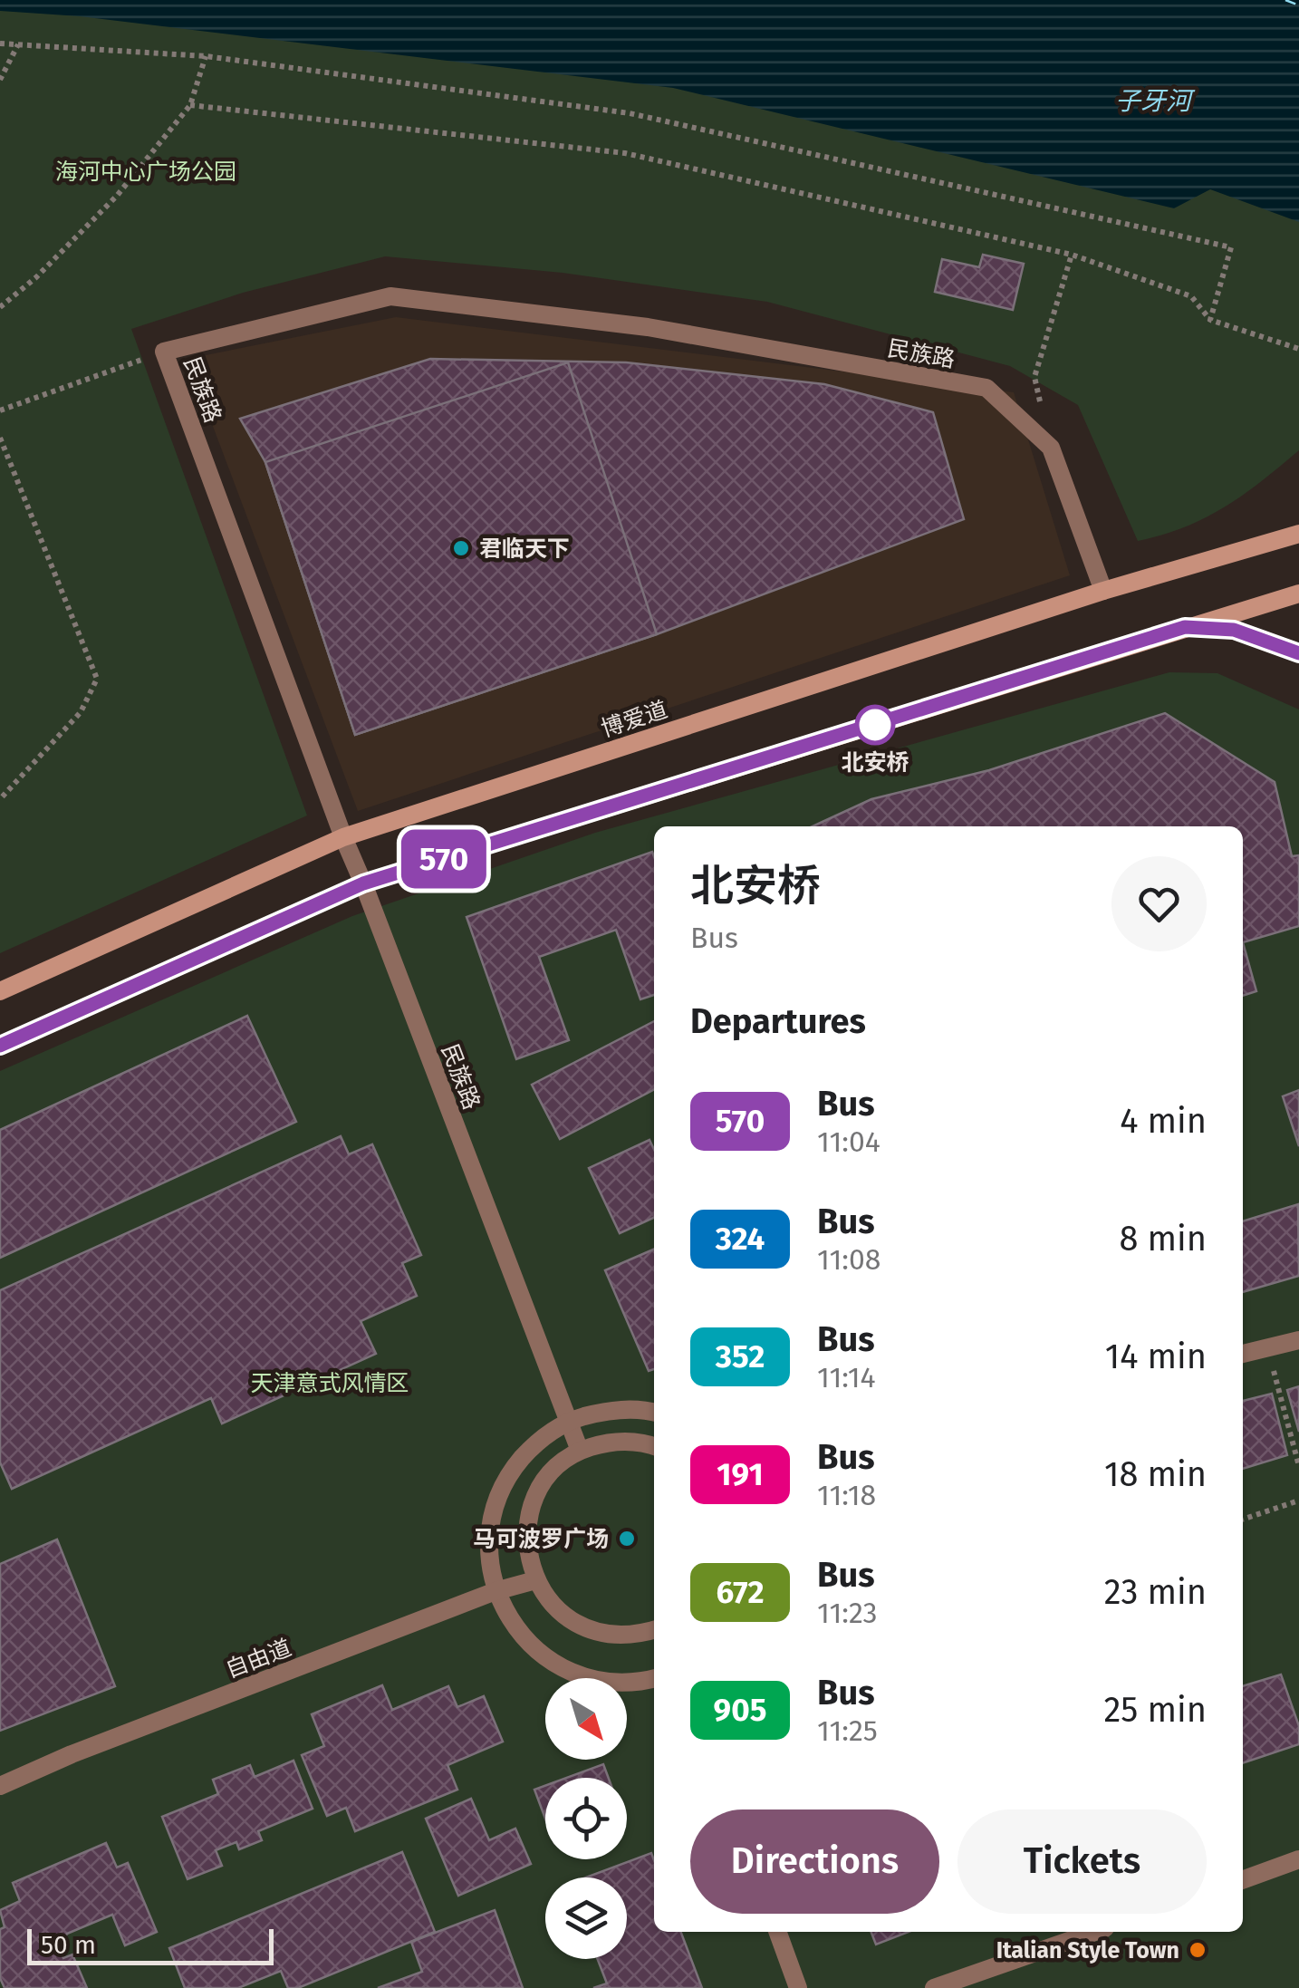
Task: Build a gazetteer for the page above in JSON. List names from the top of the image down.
{
  "streets": {
    "main road": ["博爱道"],
    "street": ["民族路", "自由道"]
  },
  "crossings": [
    ["民族路", "博爱道"]
  ],
  "water": ["子牙河"],
  "parks": ["海河中心广场公园", "天津意式风情区"],
  "places": [
    "君临天下",
    "北安桥",
    "马可波罗广场",
    "Italian Style Town"
  ],
  "lines": ["bus line 570"],
  "scale_bar": "50 m",
  "north": "bottom right",
  "page": {
    "on_map": "570",
    "heading": [
      ["北安桥", "Bus"],
      "Departures"
    ],
    "list": [
      {
        "mark": "570",
        "name": "Bus",
        "note": "11:04",
        "value": "4 min"
      },
      {
        "mark": "324",
        "name": "Bus",
        "note": "11:08",
        "value": "8 min"
      },
      {
        "mark": "352",
        "name": "Bus",
        "note": "11:14",
        "value": "14 min"
      },
      {
        "mark": "191",
        "name": "Bus",
        "note": "11:18",
        "value": "18 min"
      },
      {
        "mark": "672",
        "name": "Bus",
        "note": "11:23",
        "value": "23 min"
      },
      {
        "mark": "905",
        "name": "Bus",
        "note": "11:25",
        "value": "25 min"
      }
    ],
    "buttons": ["Directions", "Tickets"],
    "scale": "50 m"
  }
}
